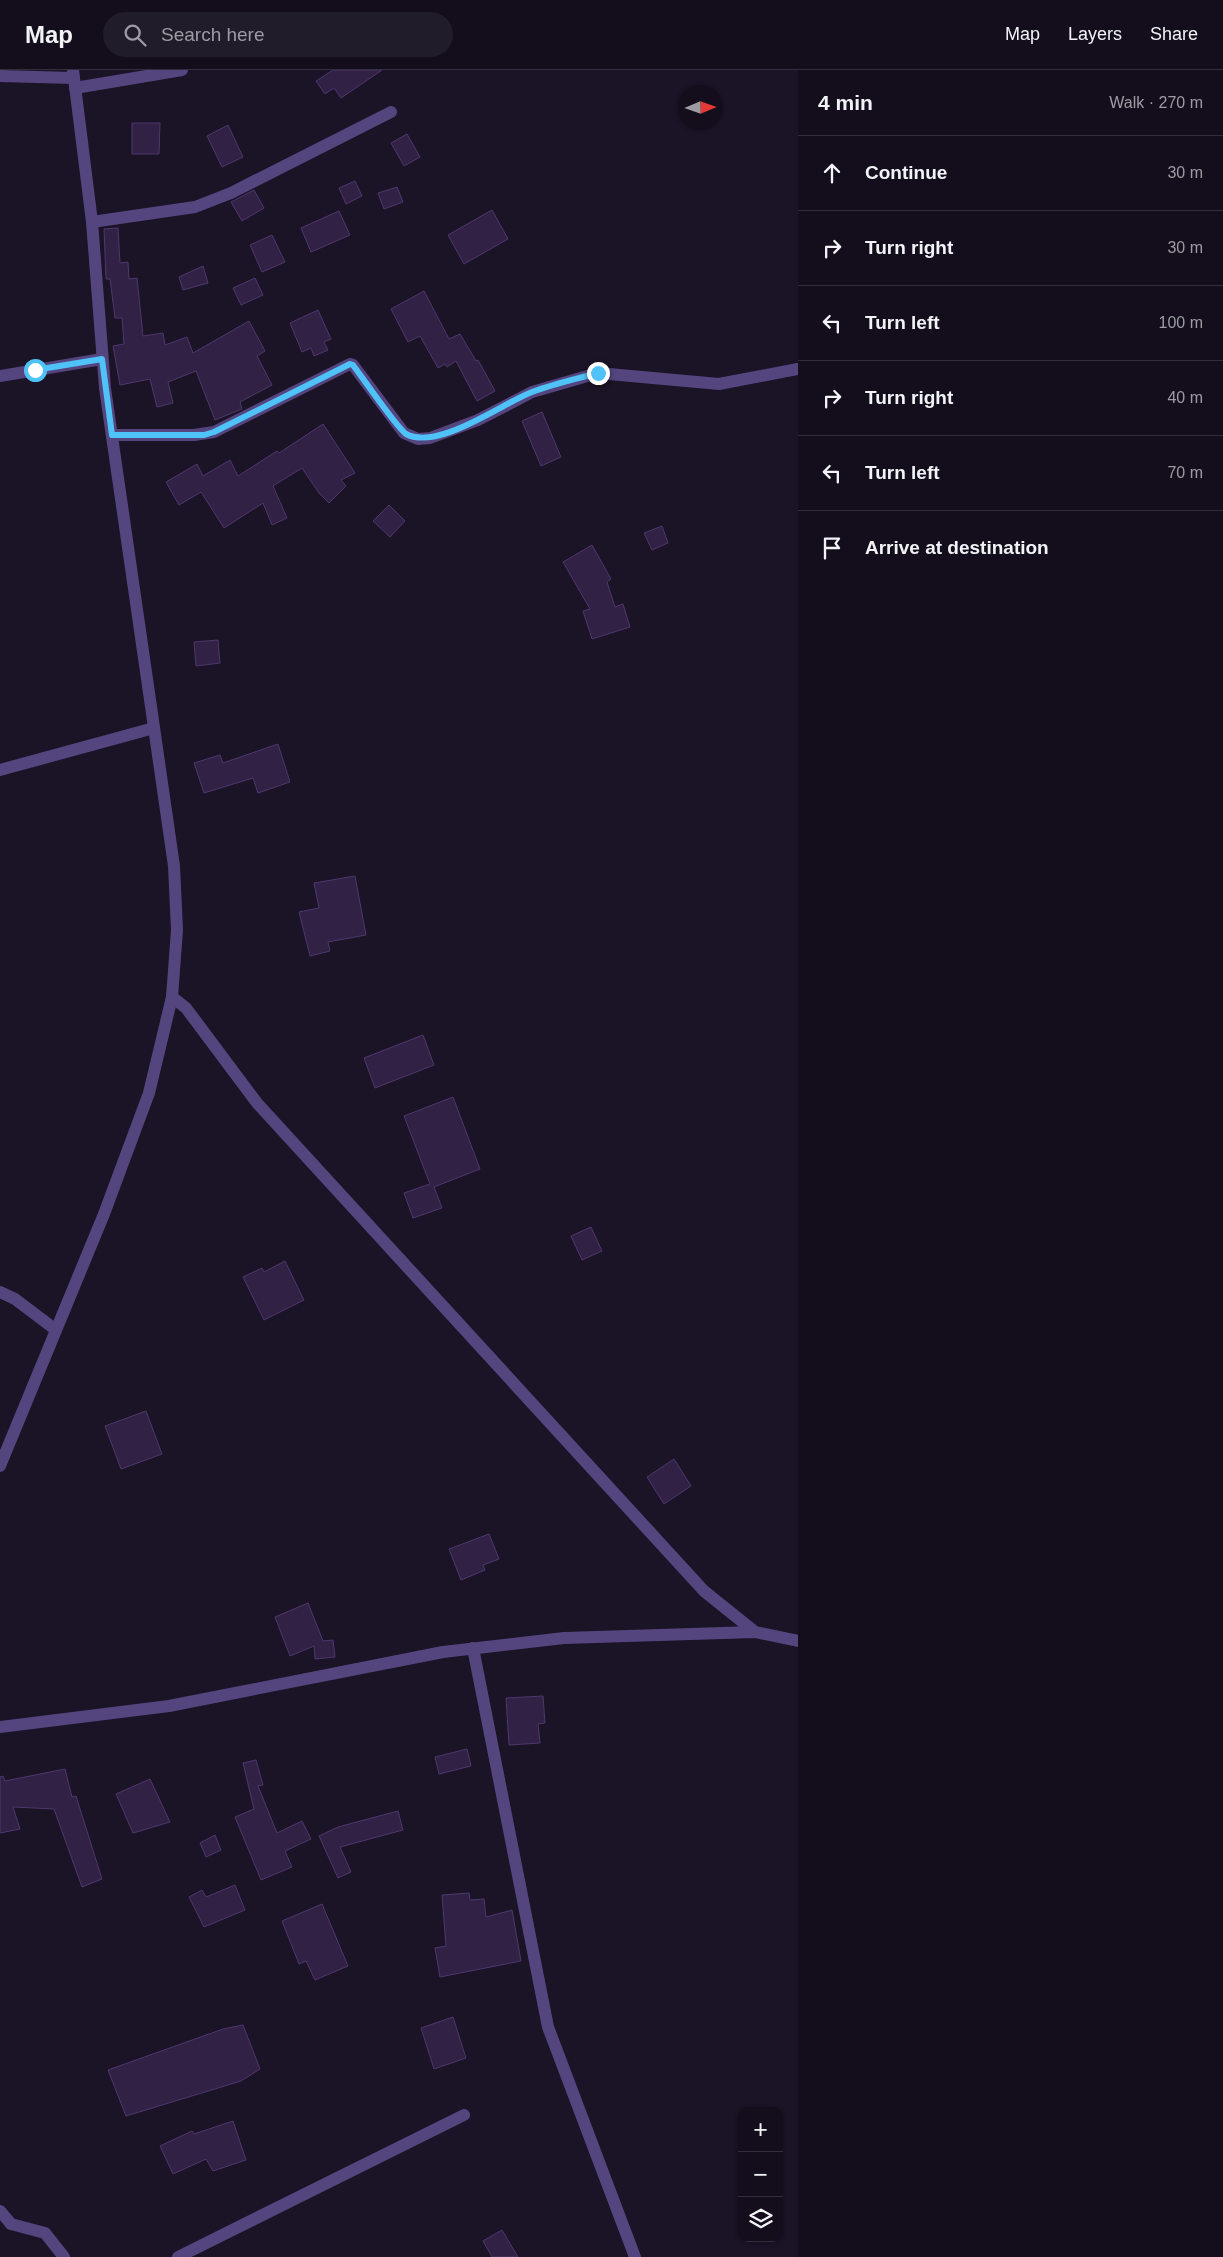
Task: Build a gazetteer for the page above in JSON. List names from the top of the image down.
{
  "north": "right",
  "page": {
    "header": "Map",
    "search": "Search here",
    "nav": ["Map", "Layers", "Share"],
    "heading": ["4 min", "Walk · 270 m"],
    "list": [
      ["Continue", "30 m"],
      ["Turn right", "30 m"],
      ["Turn left", "100 m"],
      ["Turn right", "40 m"],
      ["Turn left", "70 m"],
      "Arrive at destination"
    ],
    "map_buttons": ["+", "−"]
  }
}
